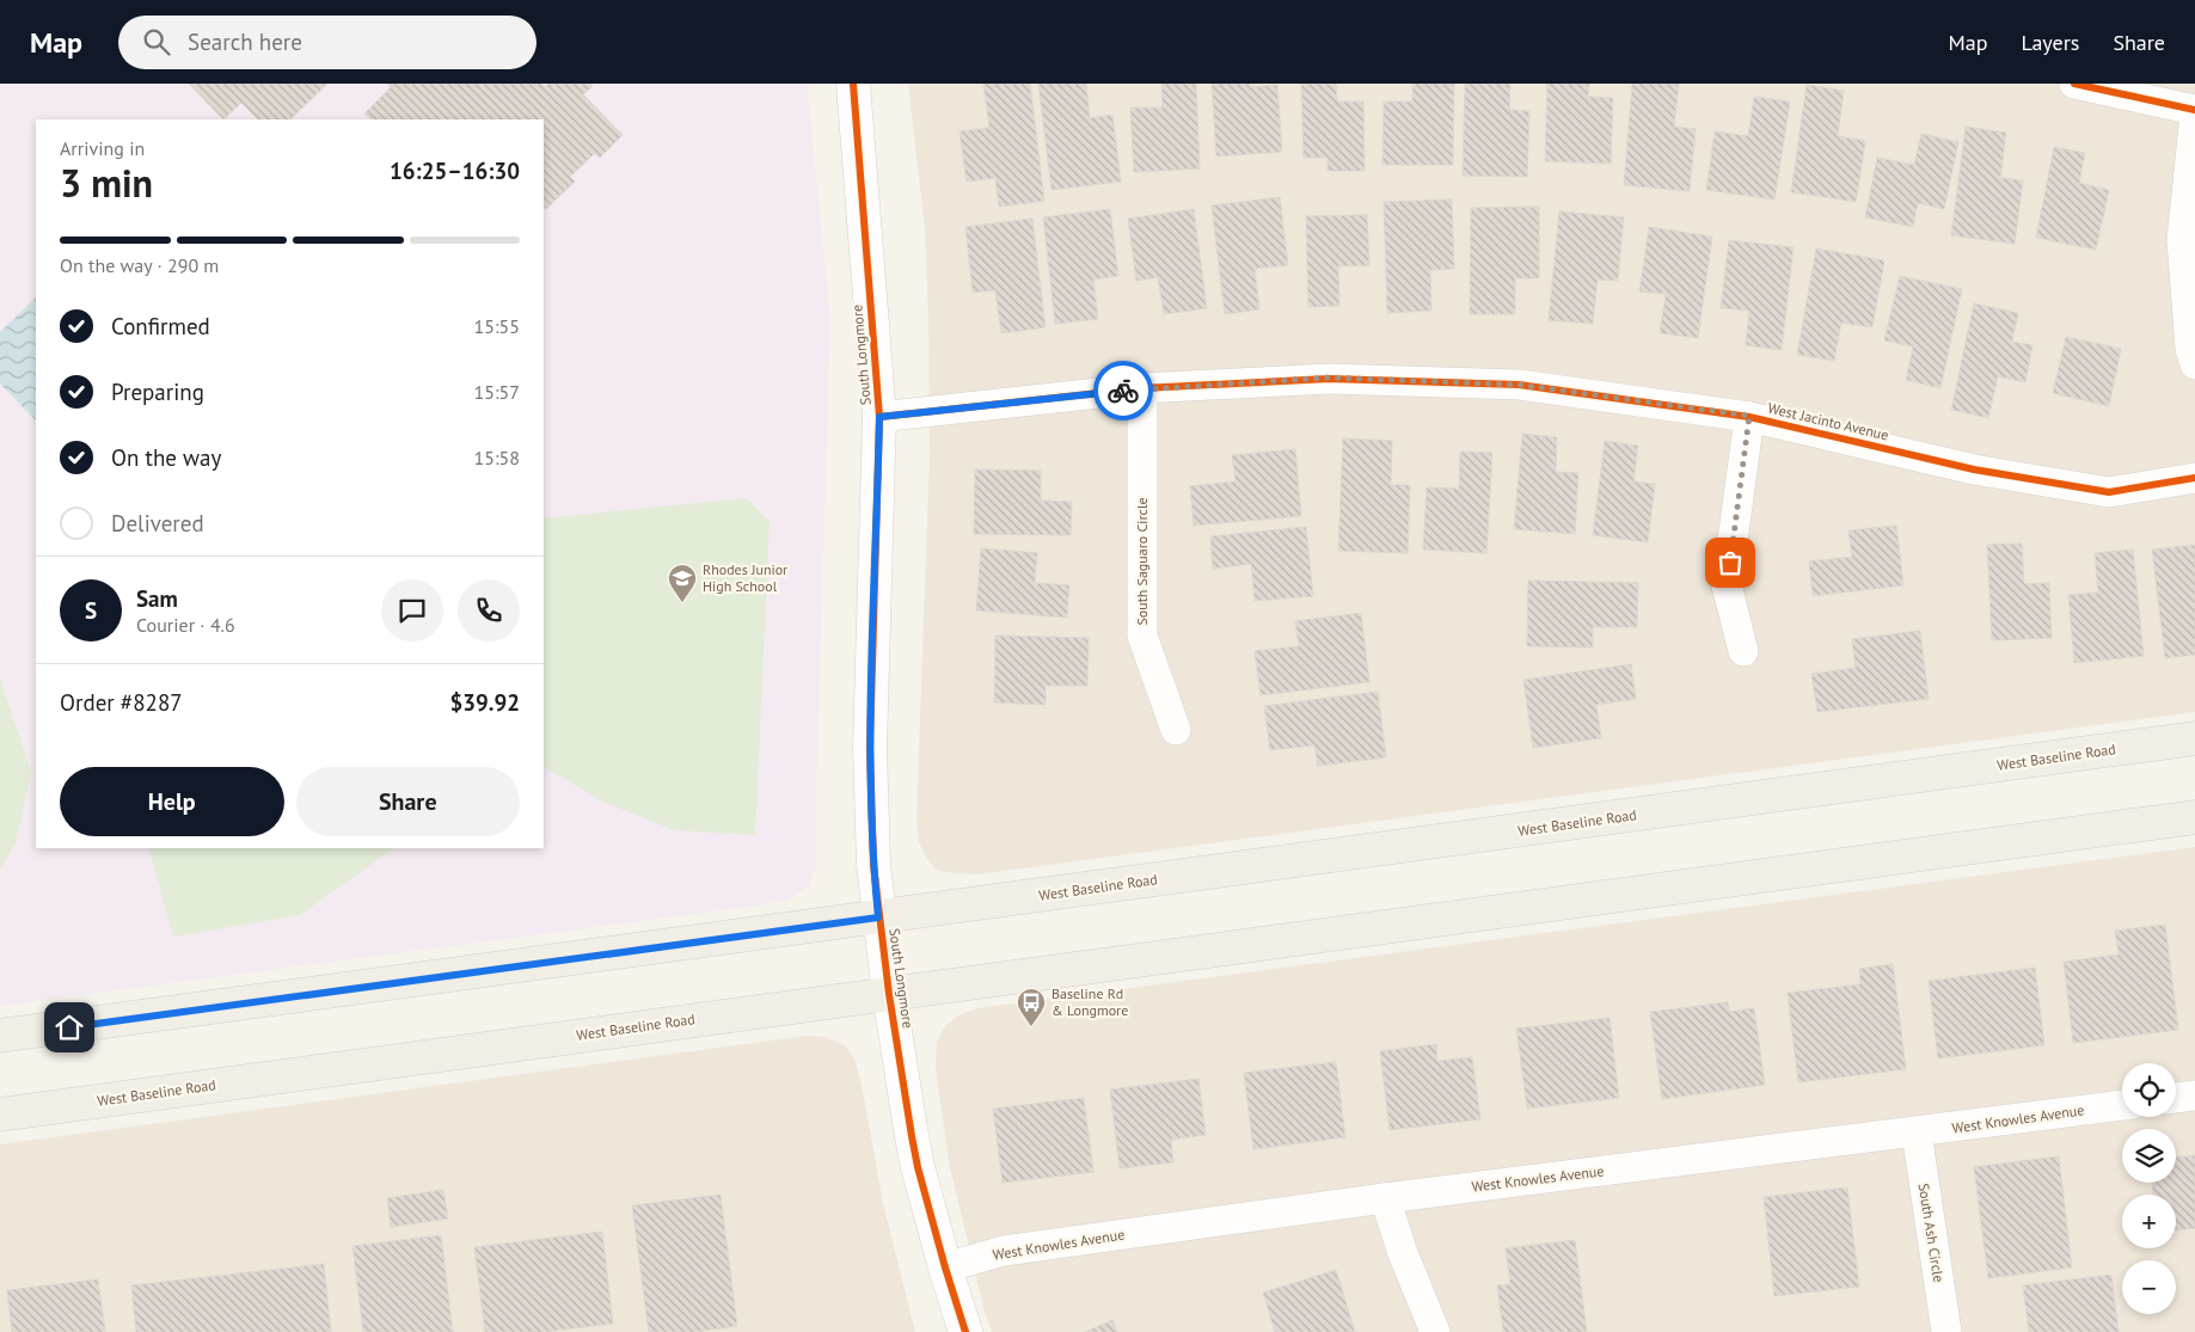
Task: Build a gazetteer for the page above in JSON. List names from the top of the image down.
{
  "streets": {
    "main road": ["West Baseline Road"],
    "street": [
      "South Longmore",
      "West Jacinto Avenue",
      "South Saguaro Circle",
      "West Knowles Avenue",
      "South Ash Circle"
    ]
  },
  "crossings": [
    ["South Longmore", "West Jacinto Avenue"],
    ["South Longmore", "West Baseline Road"],
    ["South Longmore", "West Knowles Avenue"],
    ["West Jacinto Avenue", "South Saguaro Circle"],
    ["West Knowles Avenue", "South Ash Circle"]
  ],
  "places": {
    "school or university": ["Rhodes Junior High School"],
    "bus stop": ["Baseline Rd & Longmore"]
  },
  "page": {
    "header": "Map",
    "search": "Search here",
    "nav": ["Map", "Layers", "Share"],
    "heading": ["3 min", "Arriving in", "16:25–16:30"],
    "panel": [
      "Sam",
      "Courier · 4.6",
      "Order #8287",
      "$39.92"
    ],
    "bar": "On the way · 290 m",
    "list": [
      ["Confirmed", "15:55"],
      ["Preparing", "15:57"],
      ["On the way", "15:58"],
      "Delivered"
    ],
    "round": "S",
    "buttons": ["Help", "Share"],
    "map_buttons": ["+", "−"]
  }
}
